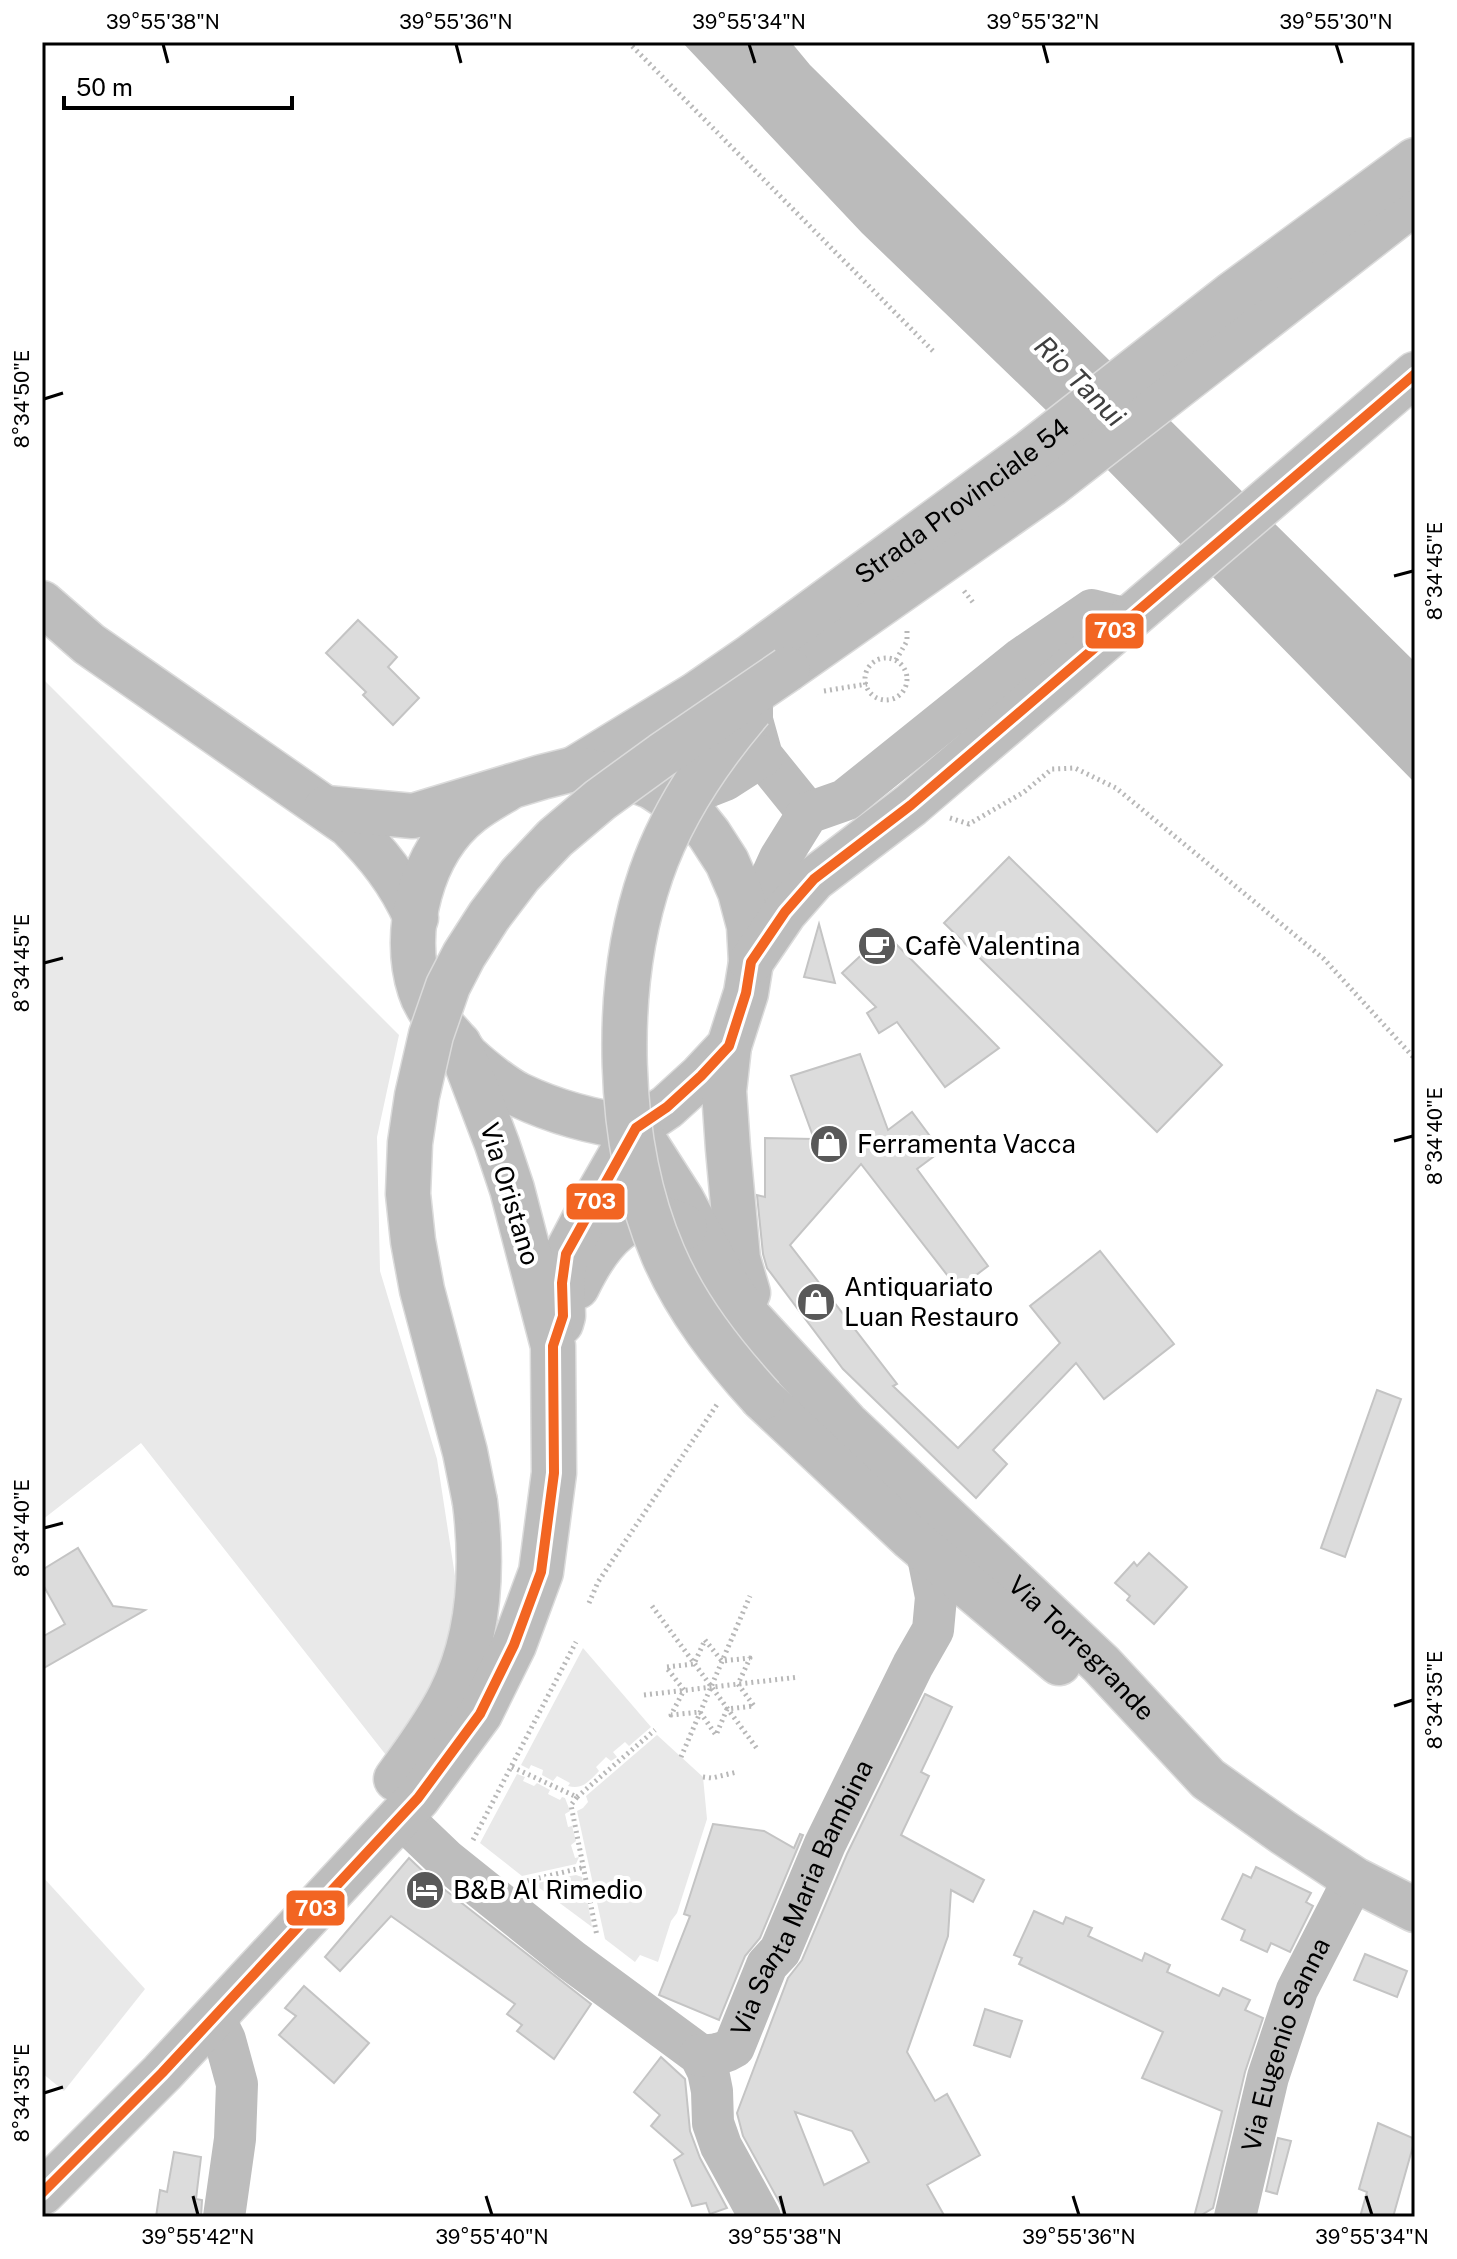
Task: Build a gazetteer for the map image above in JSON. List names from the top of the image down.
{
  "streets": {
    "main road": ["Strada Provinciale 54", "Via Oristano", "Via Torregrande"],
    "street": ["Via Santa Maria Bambina", "Via Eugenio Sanna"]
  },
  "crossings": [
    ["Via Oristano", "Via Torregrande"],
    ["Via Torregrande", "Via Eugenio Sanna"]
  ],
  "water": ["Rio Tanui"],
  "places": {
    "cafe": ["Cafè Valentina"],
    "shop": ["Ferramenta Vacca", "Antiquariato Luan Restauro"],
    "hotel": ["B&B Al Rimedio"]
  },
  "lines": ["transit line 703"],
  "scale_bar": "50 m",
  "coordinates": [
    "39°55'38\"N",
    "39°55'36\"N",
    "39°55'34\"N",
    "39°55'32\"N",
    "39°55'30\"N",
    "8°34'50\"E",
    "8°34'45\"E",
    "8°34'40\"E",
    "8°34'35\"E",
    "39°55'42\"N",
    "39°55'40\"N"
  ]
}
